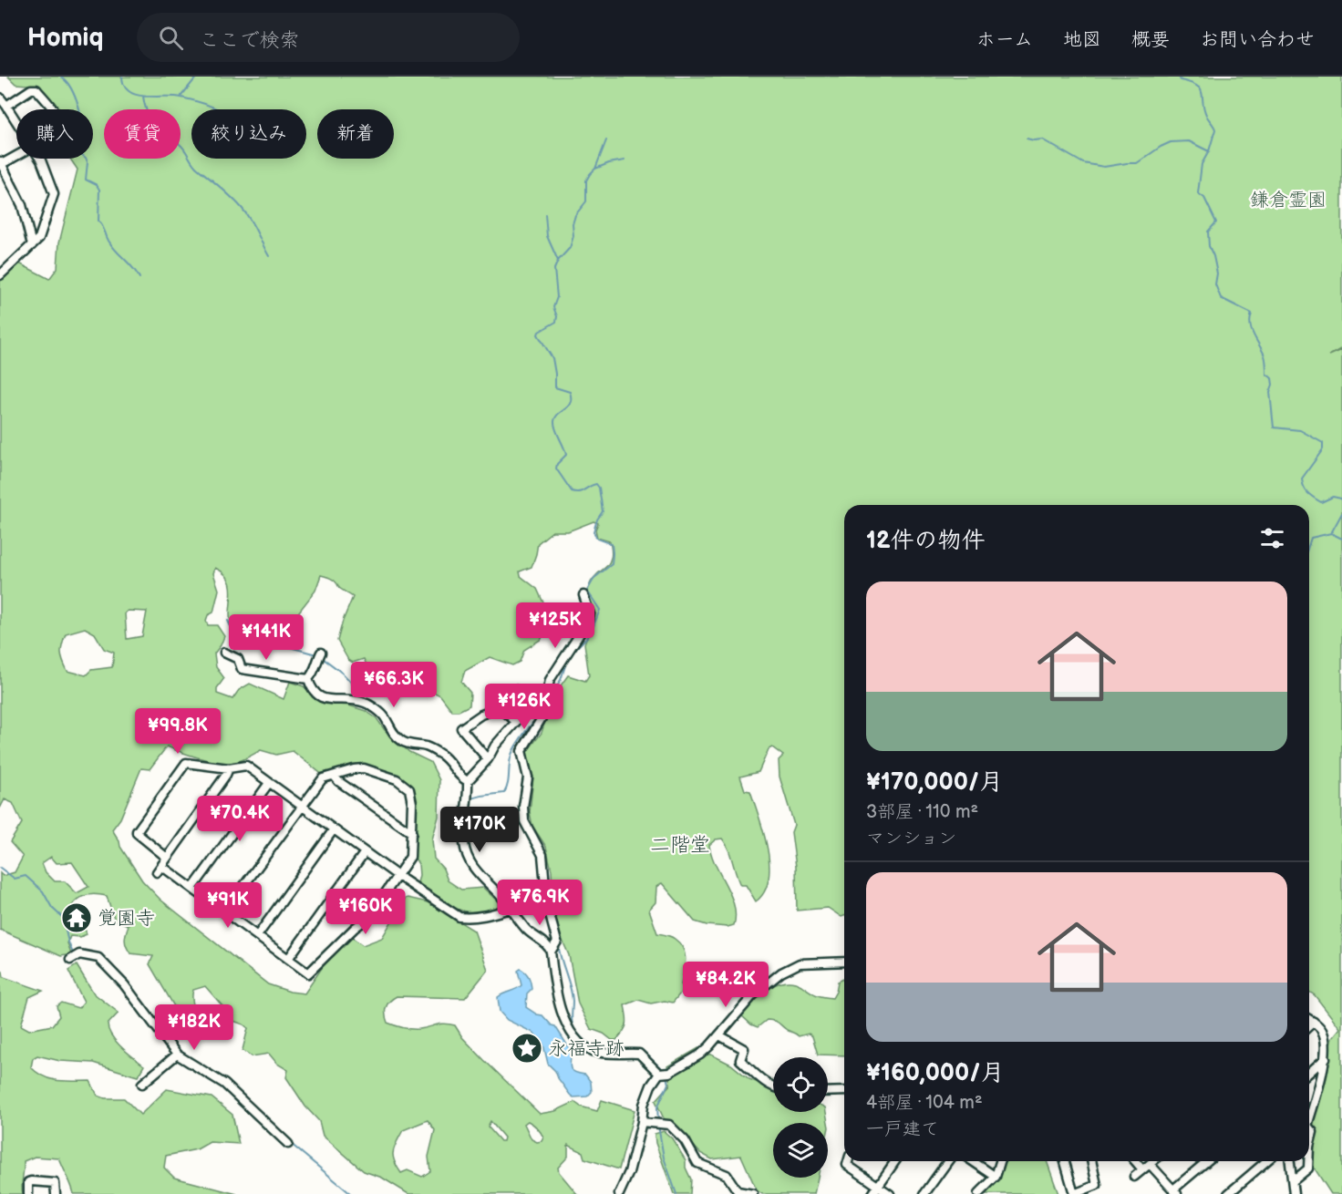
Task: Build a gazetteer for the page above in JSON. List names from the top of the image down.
{
  "districts": ["二階堂"],
  "parks": ["鎌倉霊園"],
  "places": {
    "temple": ["覚園寺"],
    "place": ["永福寺跡"]
  },
  "page": {
    "header": "Homiq",
    "search": "ここで検索",
    "nav": [
      "ホーム",
      "地図",
      "概要",
      "お問い合わせ"
    ],
    "chip": [
      "購入",
      "賃貸",
      "絞り込み",
      "新着"
    ],
    "heading": "12件の物件",
    "list": [
      {
        "name": "¥170,000/月",
        "note": "3部屋 · 110 m² · マンション"
      },
      {
        "name": "¥160,000/月",
        "note": "4部屋 · 104 m² · 一戸建て"
      }
    ],
    "price": [
      "¥125K",
      "¥141K",
      "¥66.3K",
      "¥126K",
      "¥99.8K",
      "¥70.4K",
      "¥170K",
      "¥76.9K",
      "¥91K",
      "¥160K",
      "¥84.2K",
      "¥182K"
    ]
  }
}
